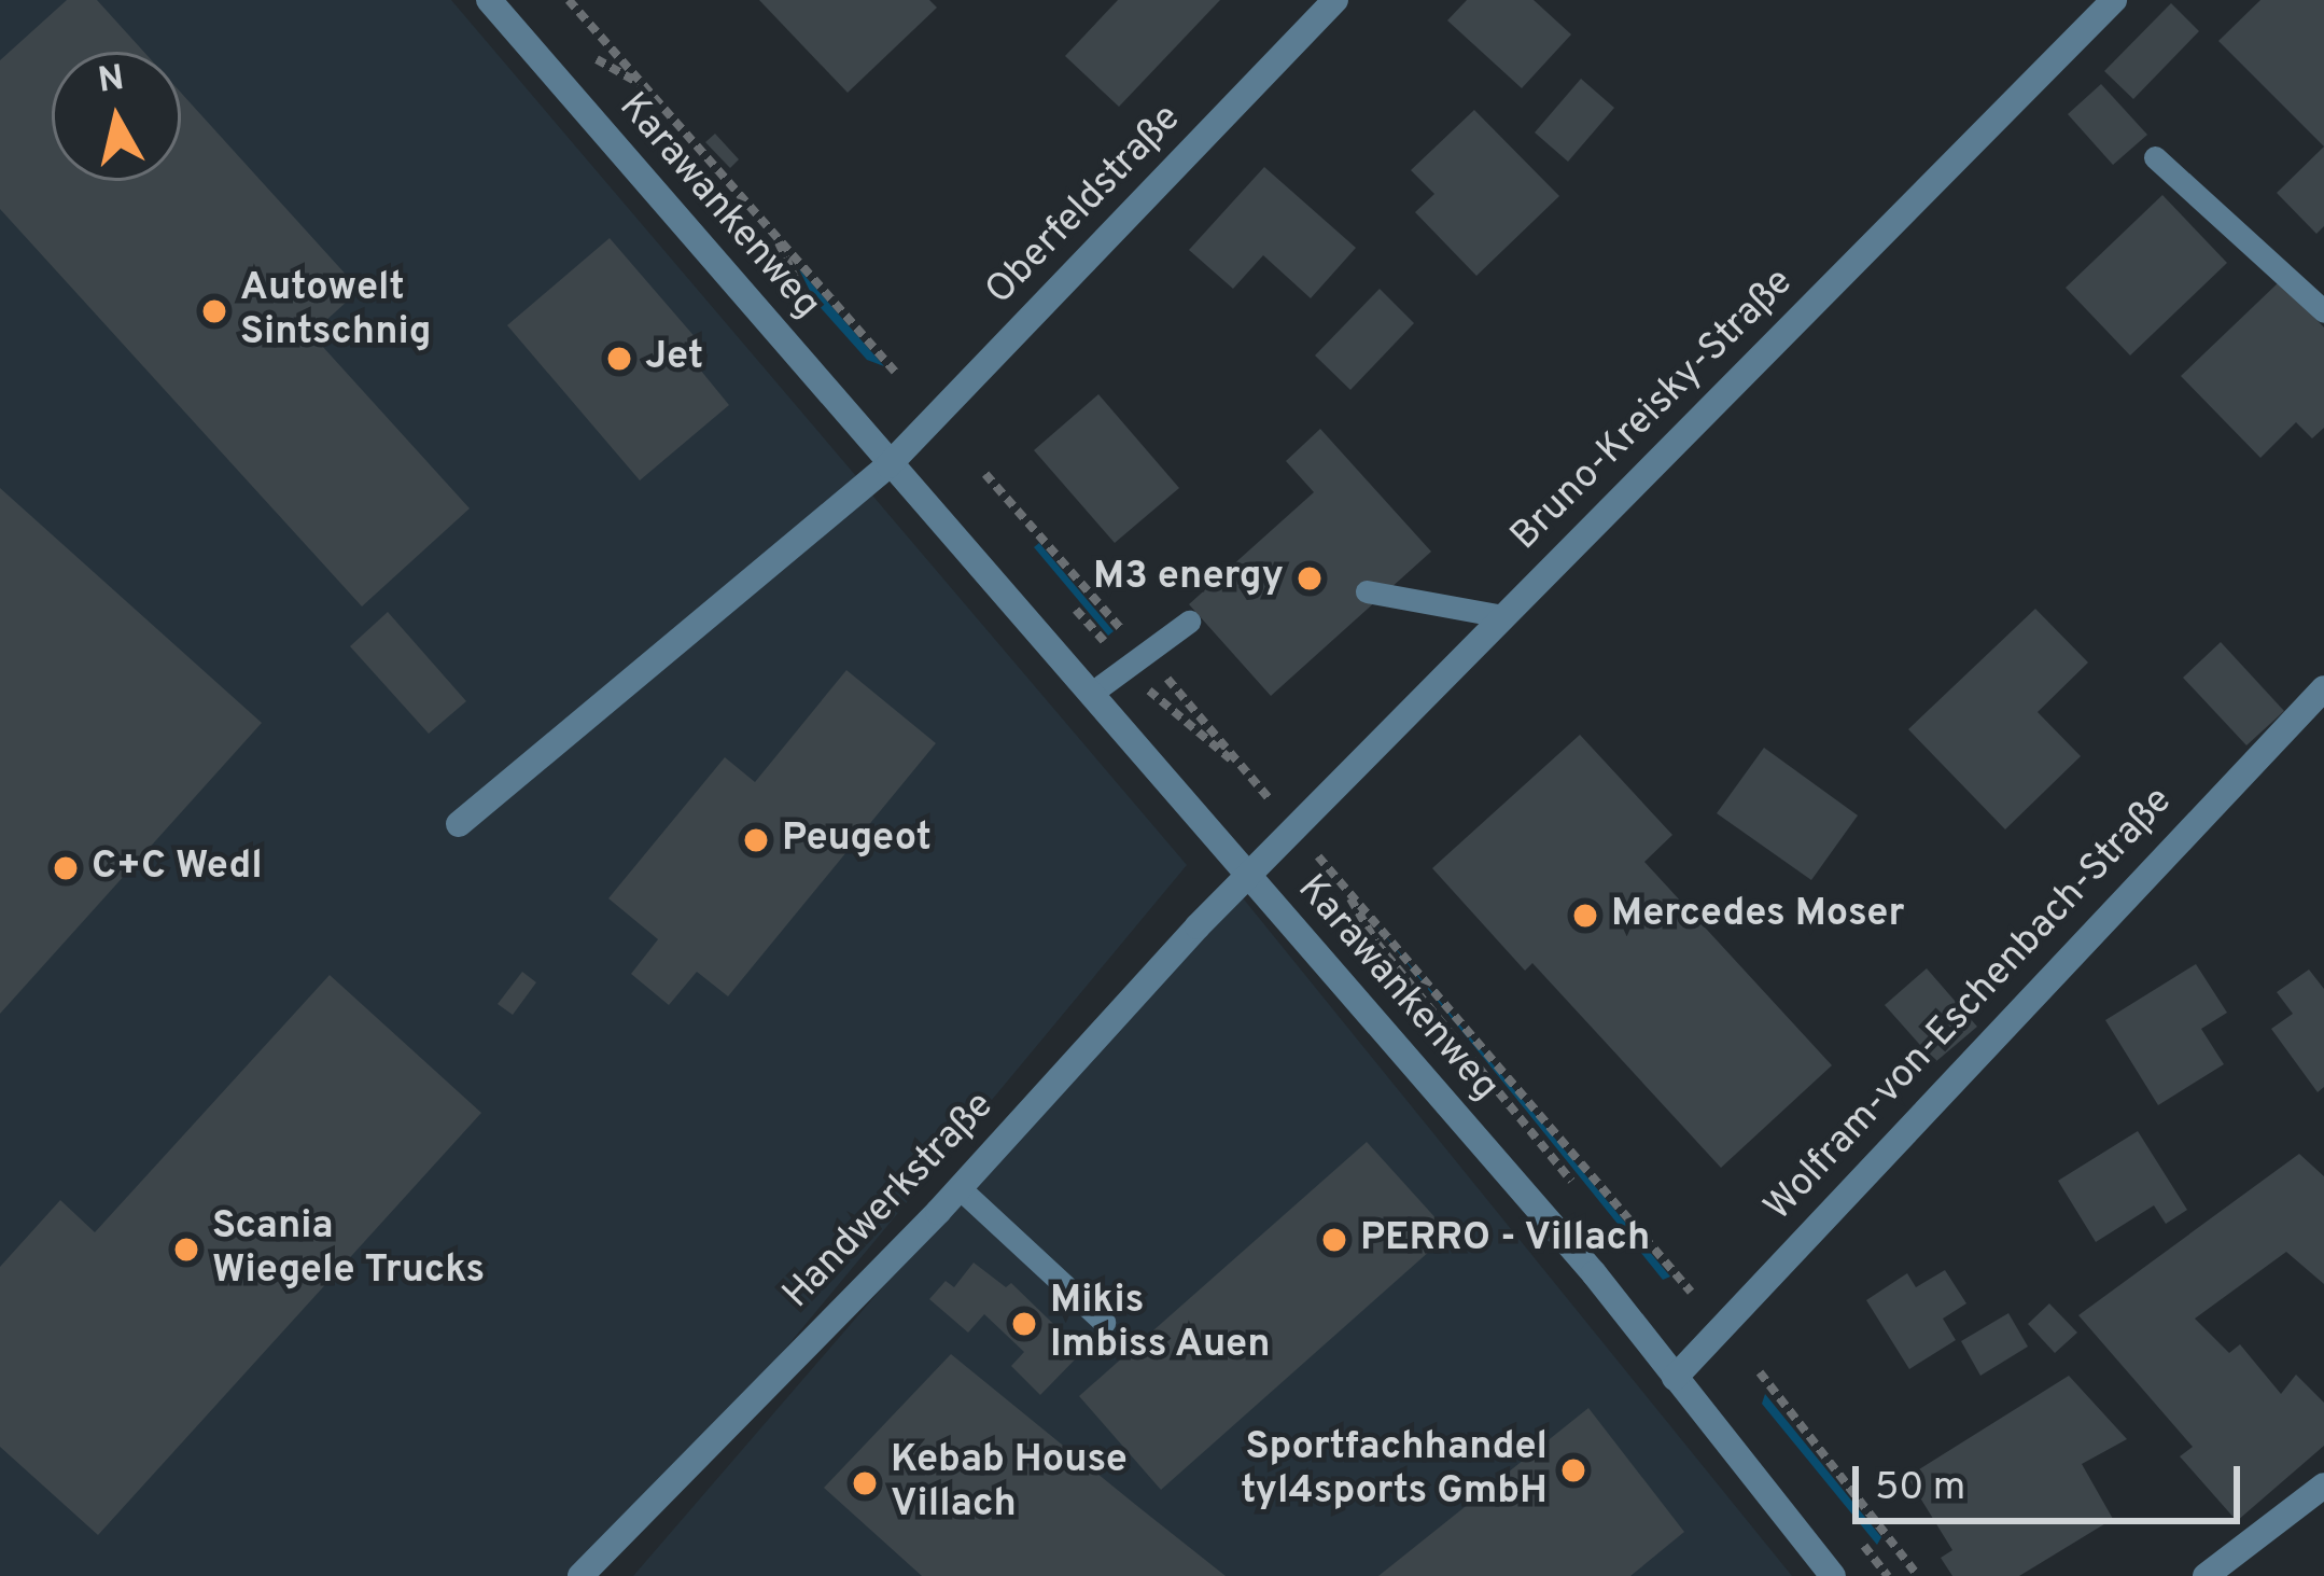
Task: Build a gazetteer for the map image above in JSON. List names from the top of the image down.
{
  "streets": {
    "street": [
      "Oberfeldstraße",
      "Karawankenweg",
      "Bruno-Kreisky-Straße",
      "Wolfram-von-Eschenbach-Straße",
      "Handwerkstraße"
    ]
  },
  "crossings": [
    ["Oberfeldstraße", "Karawankenweg"],
    ["Karawankenweg", "Bruno-Kreisky-Straße"],
    ["Karawankenweg", "Wolfram-von-Eschenbach-Straße"],
    ["Karawankenweg", "Handwerkstraße"],
    ["Bruno-Kreisky-Straße", "Handwerkstraße"]
  ],
  "places": [
    "Autowelt Sintschnig",
    "Jet",
    "M3 energy",
    "Peugeot",
    "C+C Wedl",
    "Mercedes Moser",
    "PERRO - Villach",
    "Scania Wiegele Trucks",
    "Mikis Imbiss Auen",
    "Sportfachhandel tyl4sports GmbH",
    "Kebab House Villach"
  ],
  "scale_bar": "50 m",
  "north": "top"
}
